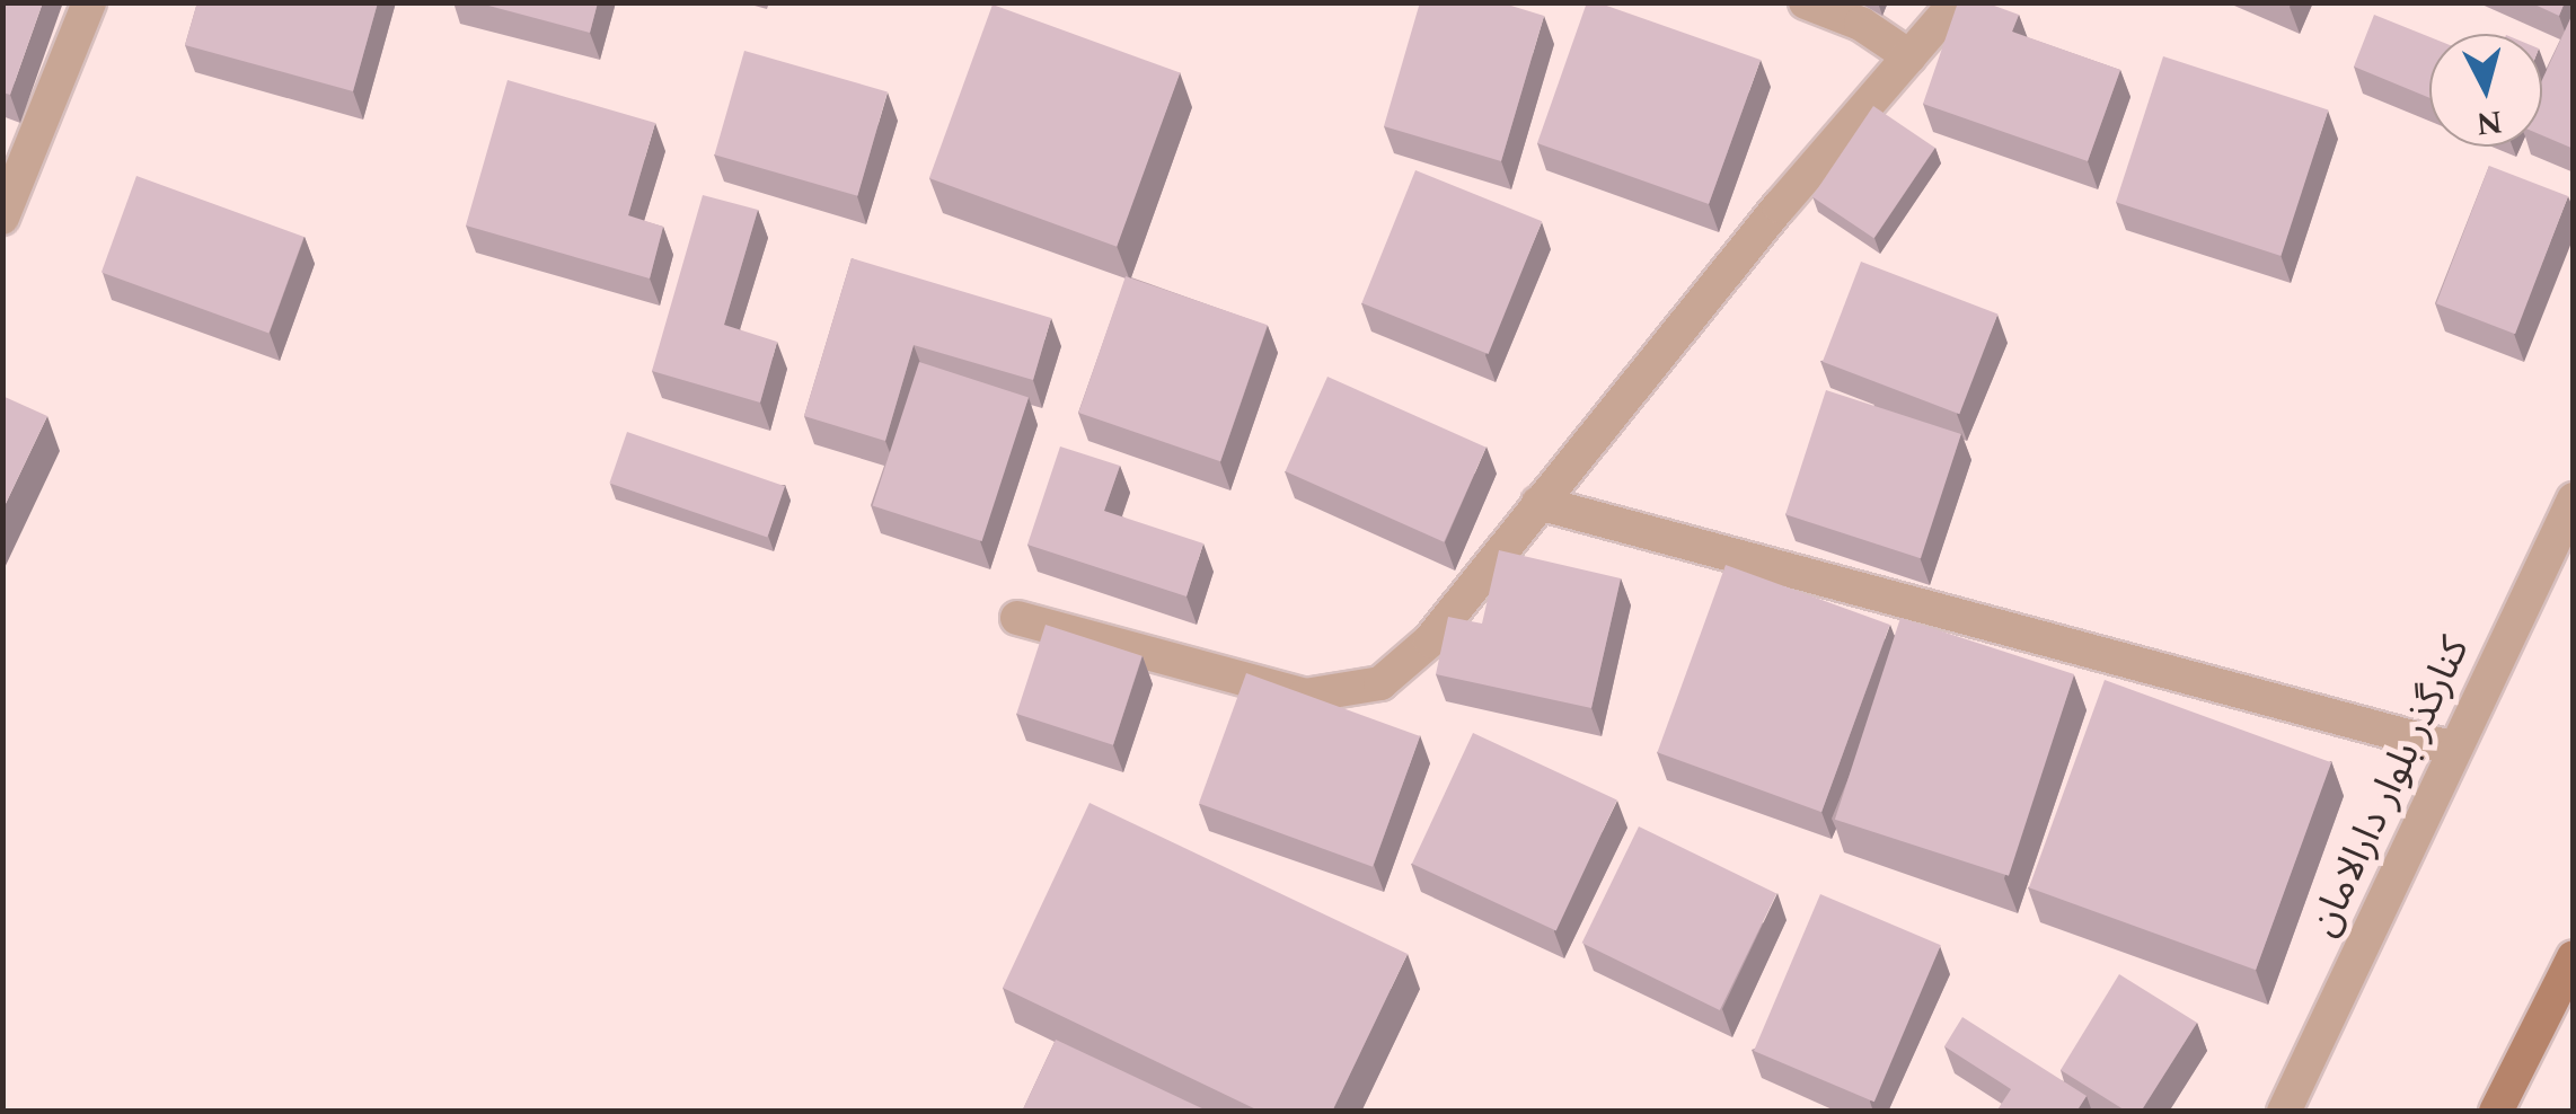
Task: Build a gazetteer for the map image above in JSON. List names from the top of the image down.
{
  "streets": {
    "street": ["کنارگذر بلوار دارالامان"]
  },
  "north": "bottom"
}
